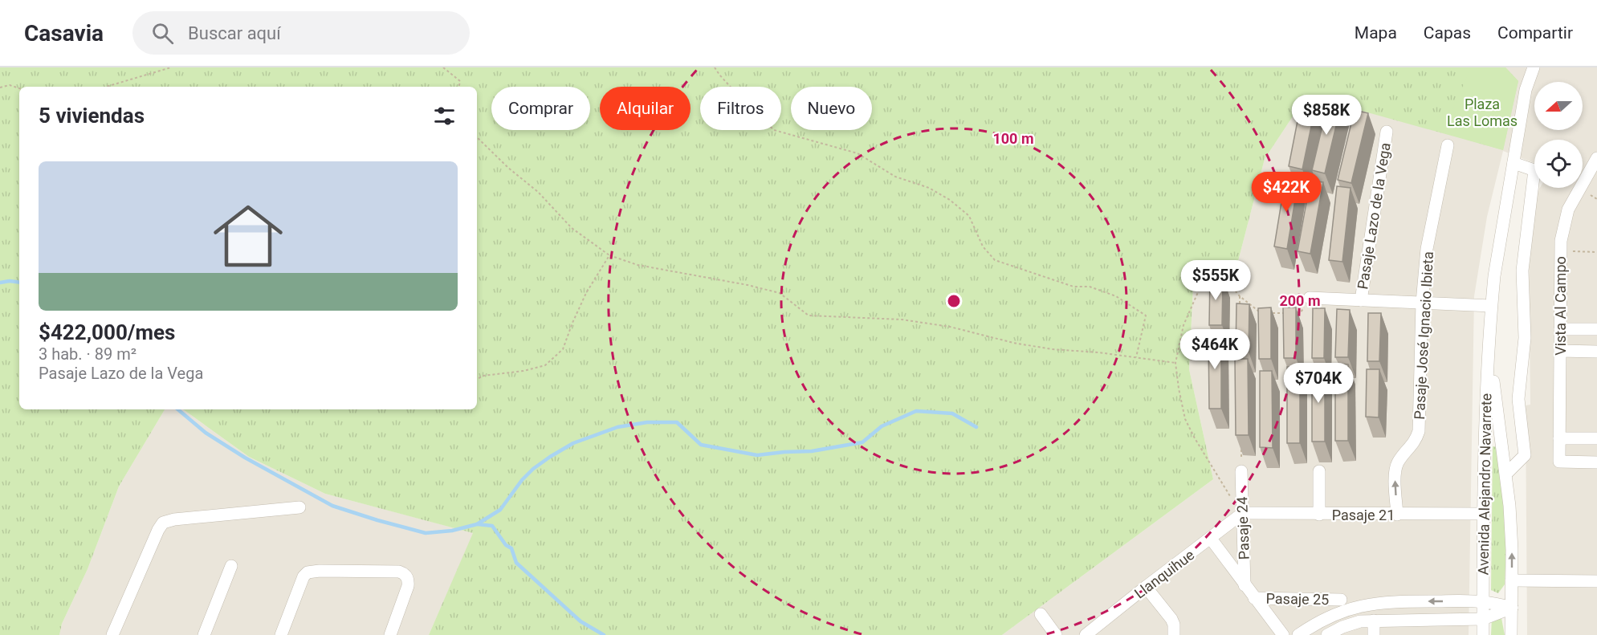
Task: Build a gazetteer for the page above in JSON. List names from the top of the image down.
{
  "streets": {
    "street": [
      "Pasaje Lazo de la Vega",
      "Vista Al Campo",
      "Pasaje José Ignacio Ibieta",
      "Avenida Alejandro Navarrete",
      "Pasaje 21",
      "Pasaje 24",
      "Llanquihue",
      "Pasaje 25"
    ]
  },
  "crossings": [
    ["Pasaje José Ignacio Ibieta", "Pasaje 21"],
    ["Avenida Alejandro Navarrete", "Pasaje 21"],
    ["Pasaje 21", "Pasaje 24"],
    ["Pasaje 21", "Llanquihue"],
    ["Pasaje 24", "Llanquihue"],
    ["Pasaje 24", "Pasaje 25"],
    ["Llanquihue", "Pasaje 25"]
  ],
  "one_way": ["Pasaje José Ignacio Ibieta"],
  "parks": ["Plaza Las Lomas"],
  "north": "left",
  "page": {
    "header": "Casavia",
    "search": "Buscar aquí",
    "nav": ["Mapa", "Capas", "Compartir"],
    "chip": [
      "Comprar",
      "Alquilar",
      "Filtros",
      "Nuevo"
    ],
    "heading": "5 viviendas",
    "price": [
      "$858K",
      "$422K",
      "$555K",
      "$464K",
      "$704K"
    ],
    "list": [
      {
        "name": "$422,000/mes",
        "note": "3 hab. · 89 m² · Pasaje Lazo de la Vega"
      }
    ]
  },
  "rings": ["100 m", "200 m"]
}
